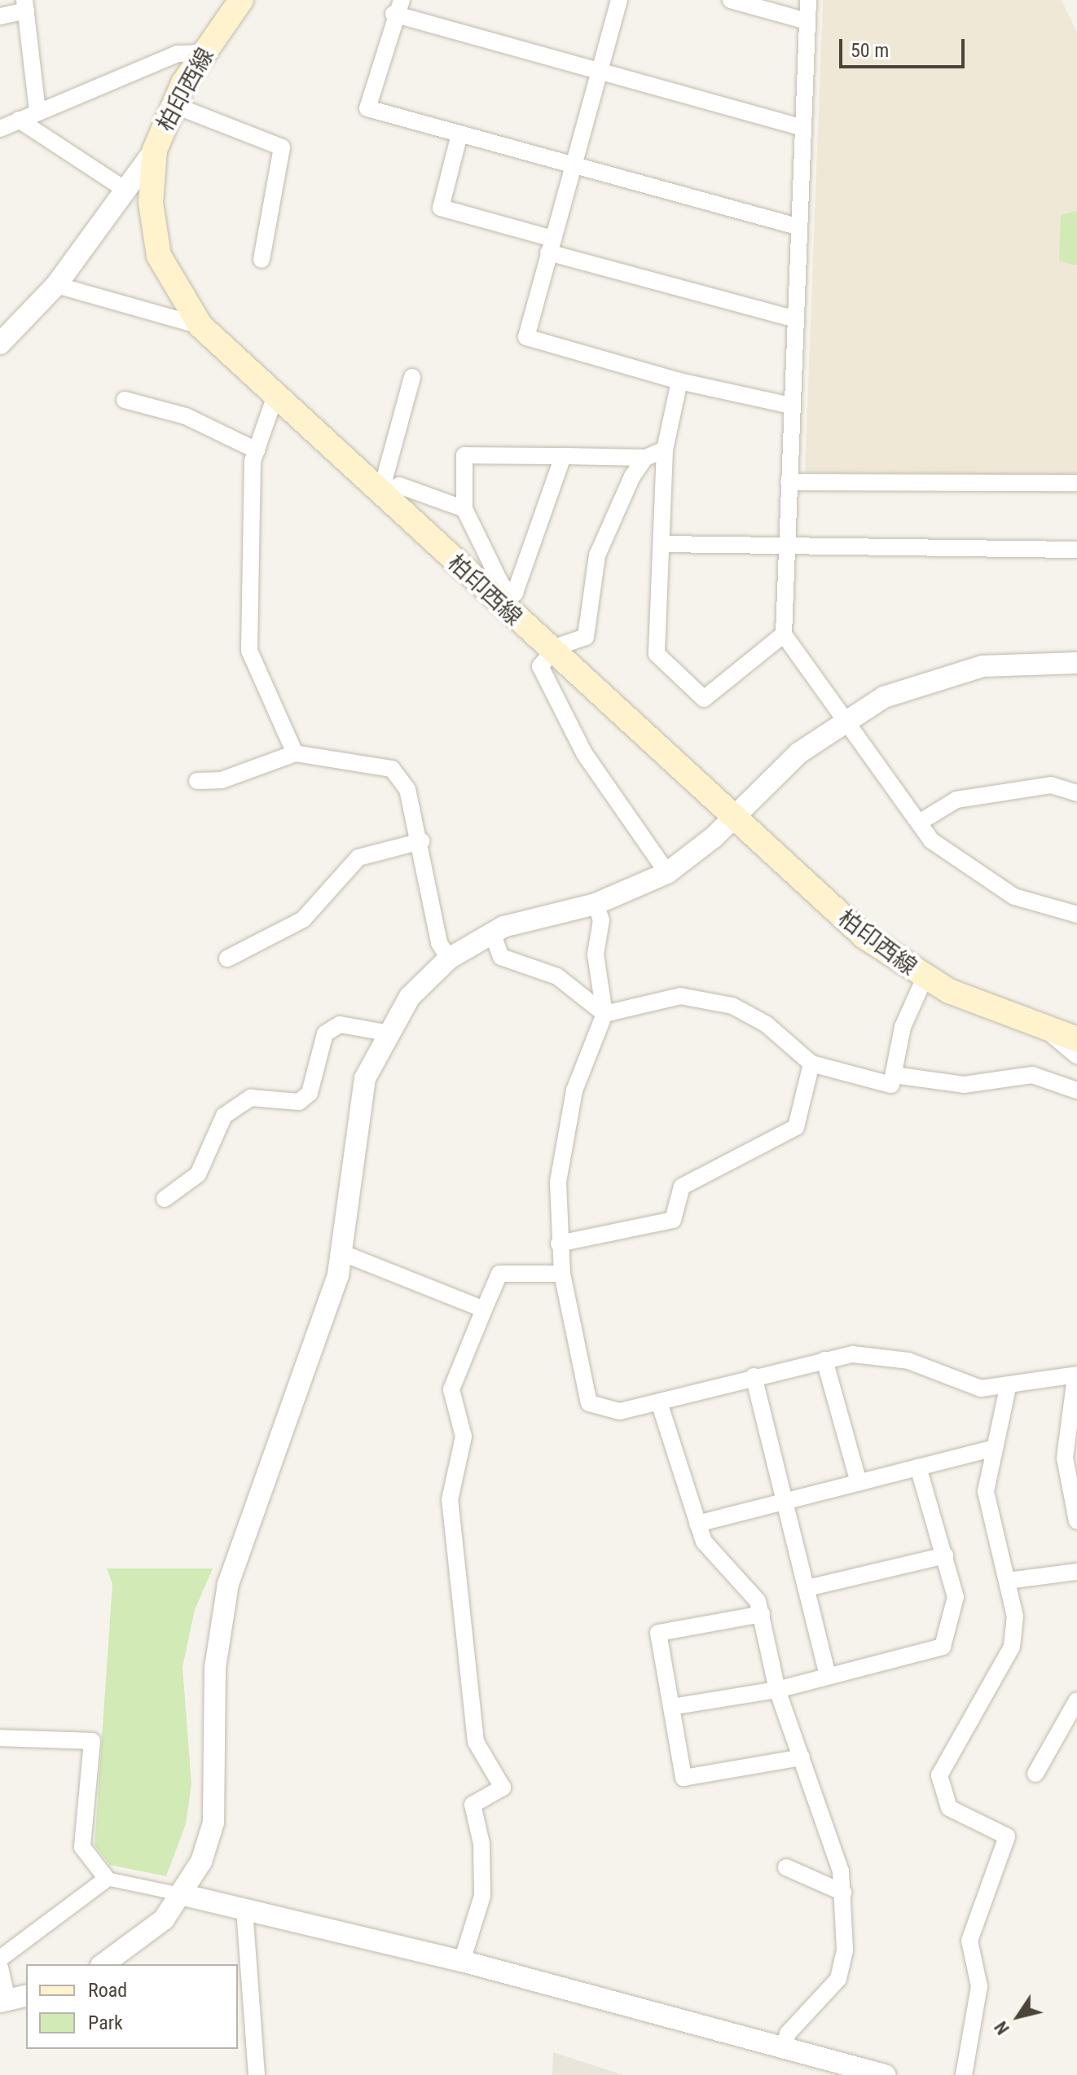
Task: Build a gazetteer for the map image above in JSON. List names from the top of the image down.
{
  "streets": {
    "main road": ["柏印西線"]
  },
  "legend": ["Road", "Park"],
  "scale_bar": "50 m",
  "north": "bottom left"
}
